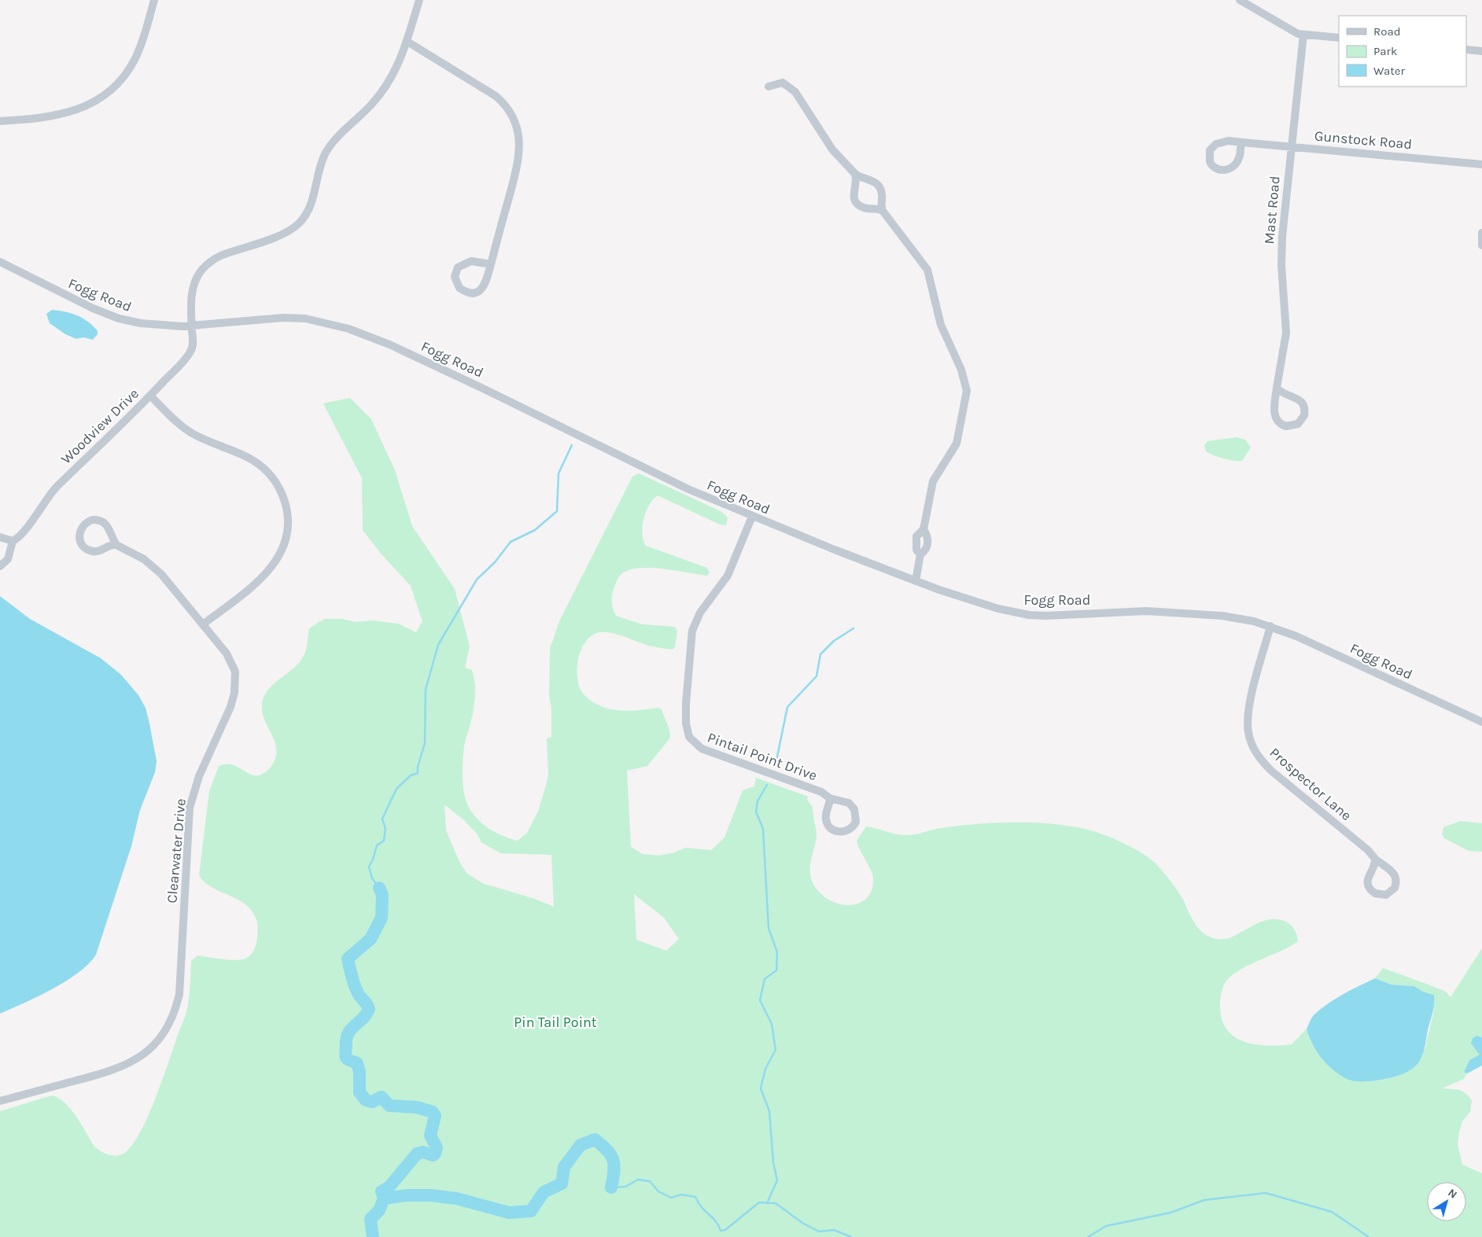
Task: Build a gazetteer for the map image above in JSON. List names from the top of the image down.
{
  "streets": {
    "street": [
      "Gunstock Road",
      "Mast Road",
      "Fogg Road",
      "Woodview Drive",
      "Pintail Point Drive",
      "Prospector Lane",
      "Clearwater Drive"
    ]
  },
  "crossings": [
    ["Gunstock Road", "Mast Road"],
    ["Fogg Road", "Woodview Drive"],
    ["Fogg Road", "Pintail Point Drive"],
    ["Fogg Road", "Prospector Lane"]
  ],
  "parks": ["Pin Tail Point"],
  "legend": ["Road", "Park", "Water"],
  "north": "top right"
}
